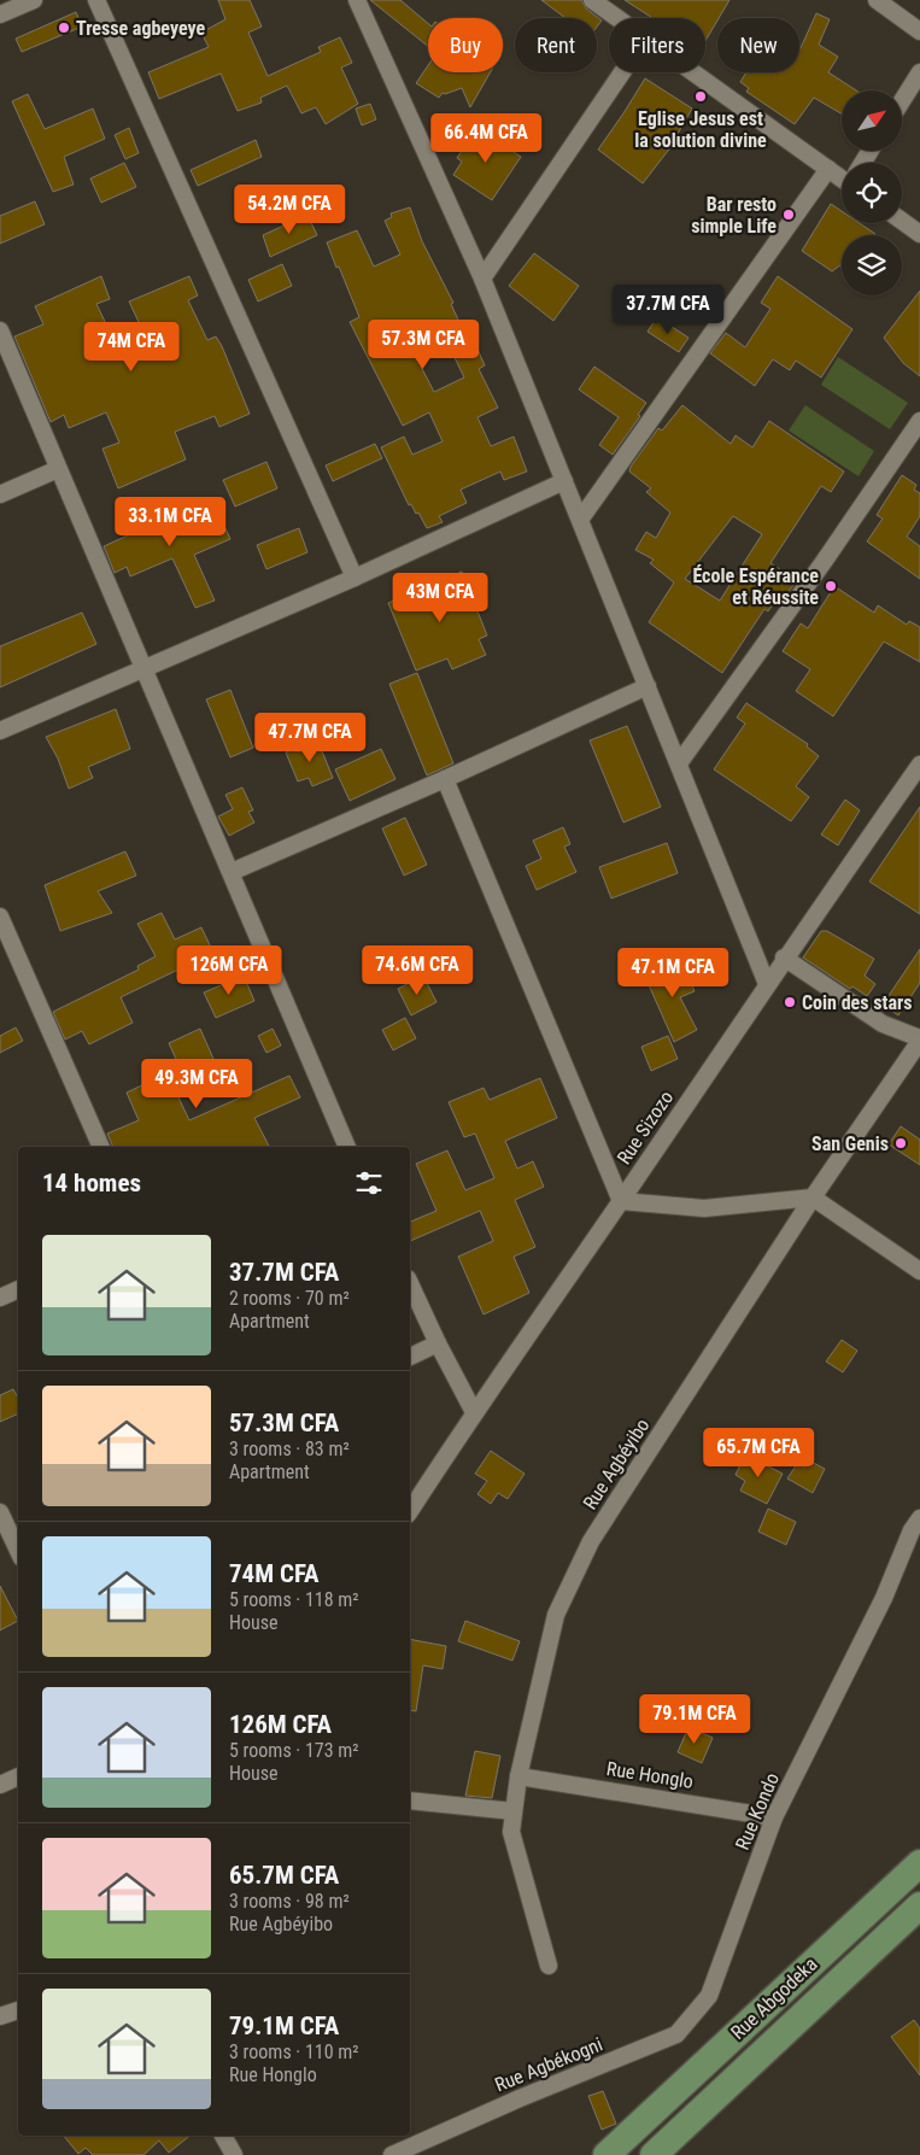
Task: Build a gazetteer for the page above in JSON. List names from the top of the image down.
{
  "streets": {
    "main road": ["Rue Abgodeka"],
    "street": [
      "Rue Sizozo",
      "Rue Agbéyibo",
      "Rue Honglo",
      "Rue Kondo",
      "Rue Agbékogni"
    ]
  },
  "crossings": [
    ["Rue Agbéyibo", "Rue Honglo"],
    ["Rue Honglo", "Rue Kondo"],
    ["Rue Kondo", "Rue Agbékogni"]
  ],
  "places": [
    "Tresse agbeyeye",
    "Eglise Jesus est la solution divine",
    "Bar resto simple Life",
    "École Espérance et Réussite",
    "Coin des stars",
    "San Genis"
  ],
  "north": "top right",
  "page": {
    "chip": [
      "Buy",
      "Rent",
      "Filters",
      "New"
    ],
    "price": [
      "66.4M CFA",
      "54.2M CFA",
      "37.7M CFA",
      "57.3M CFA",
      "74M CFA",
      "33.1M CFA",
      "43M CFA",
      "47.7M CFA",
      "126M CFA",
      "74.6M CFA",
      "47.1M CFA",
      "49.3M CFA",
      "65.7M CFA",
      "79.1M CFA"
    ],
    "heading": "14 homes",
    "list": [
      {
        "name": "37.7M CFA",
        "note": "2 rooms · 70 m² · Apartment"
      },
      {
        "name": "57.3M CFA",
        "note": "3 rooms · 83 m² · Apartment"
      },
      {
        "name": "74M CFA",
        "note": "5 rooms · 118 m² · House"
      },
      {
        "name": "126M CFA",
        "note": "5 rooms · 173 m² · House"
      },
      {
        "name": "65.7M CFA",
        "note": "3 rooms · 98 m² · Rue Agbéyibo"
      },
      {
        "name": "79.1M CFA",
        "note": "3 rooms · 110 m² · Rue Honglo"
      }
    ]
  }
}
